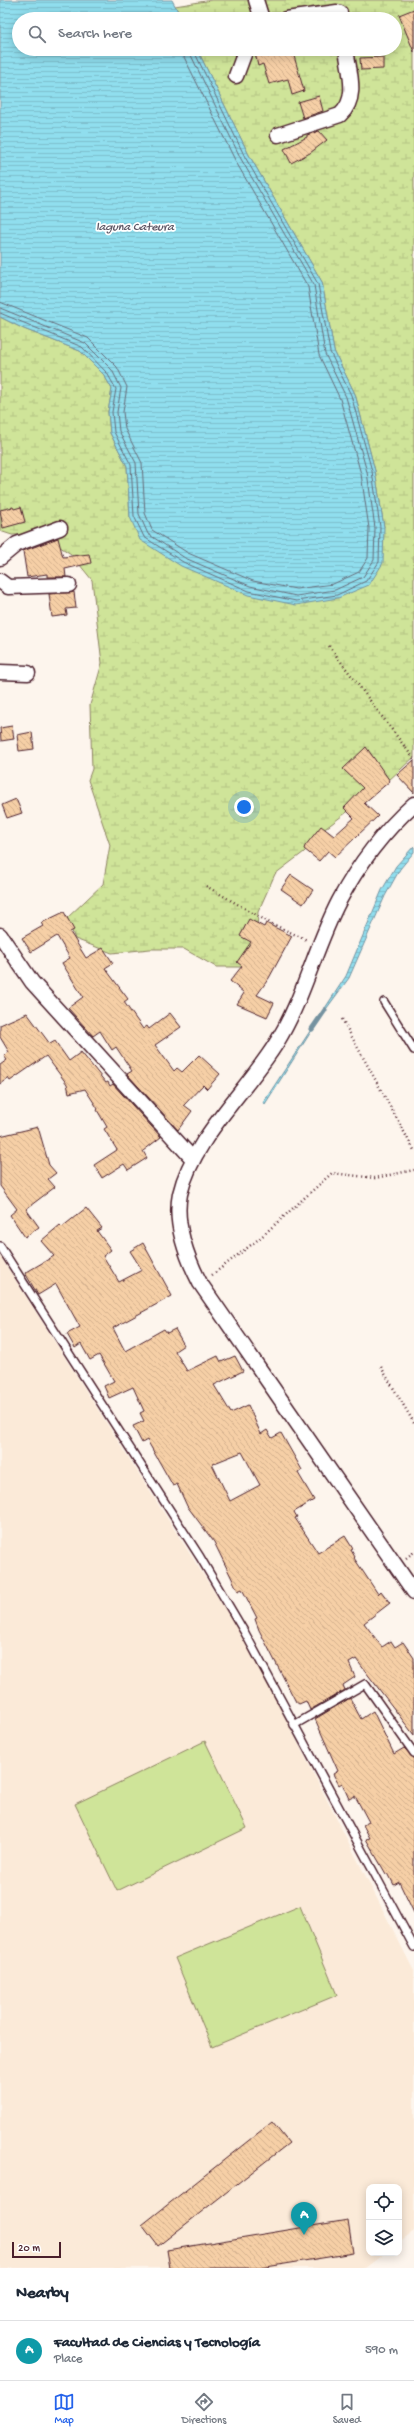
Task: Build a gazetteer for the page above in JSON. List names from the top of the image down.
{
  "water": ["laguna Cateura"],
  "scale_bar": "20 m",
  "page": {
    "search": "Search here",
    "pins": "A",
    "scale": "20 m",
    "heading": "Nearby",
    "list": [
      {
        "mark": "A",
        "name": "Facultad de Ciencias y Tecnología",
        "note": "Place",
        "value": "590 m"
      }
    ],
    "nav": ["Map", "Directions", "Saved"]
  }
}
